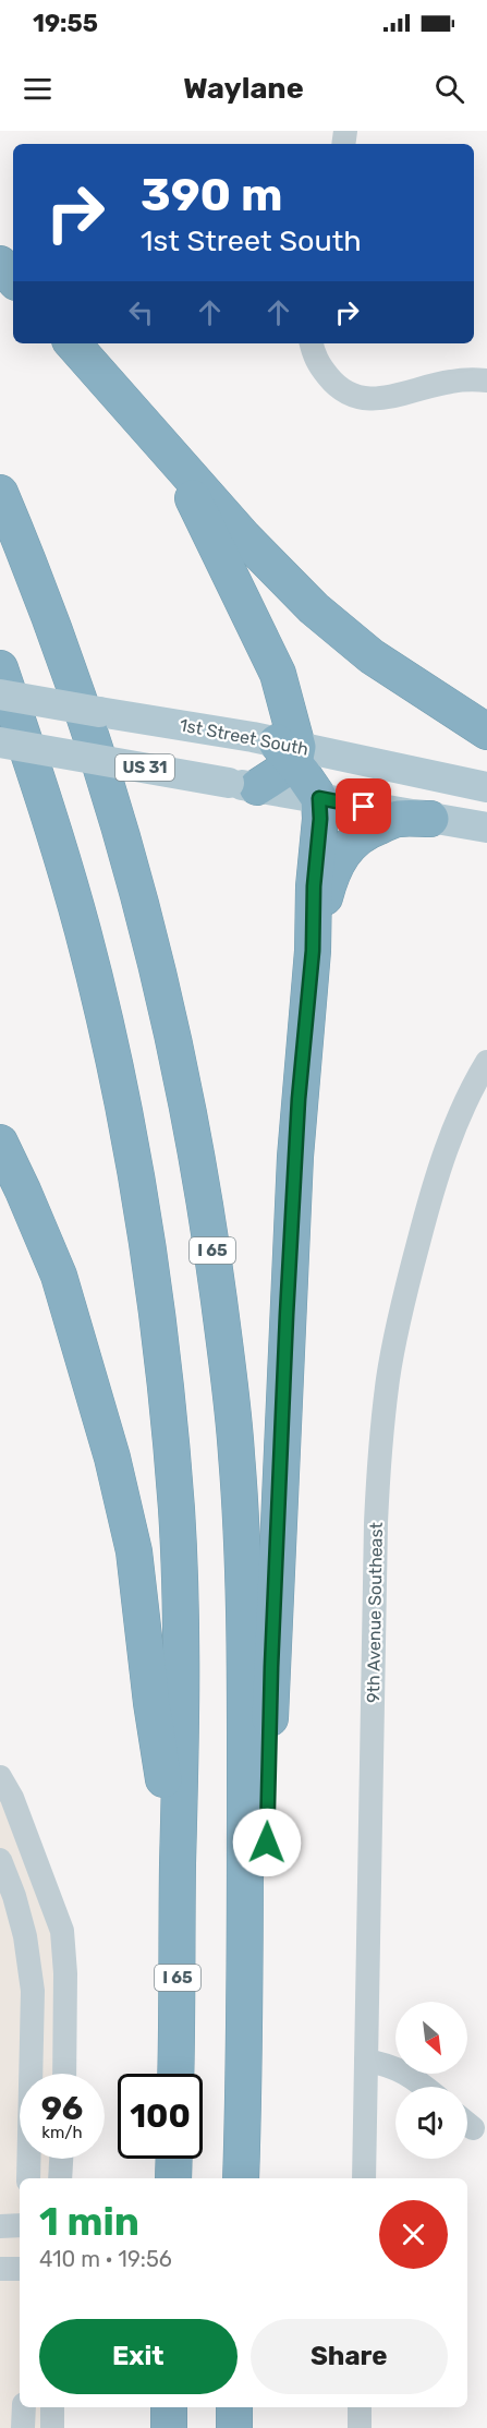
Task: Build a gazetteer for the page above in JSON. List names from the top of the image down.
{
  "streets": {
    "highway": ["I 65"],
    "main road": ["1st Street South", "US 31"],
    "street": ["9th Avenue Southeast"]
  },
  "north": "bottom right",
  "page": {
    "status": "19:55",
    "header": "Waylane",
    "turn": ["390 m", "1st Street South"],
    "speed": "96 km/h",
    "limit": "100",
    "heading": ["1 min", "410 m · 19:56"],
    "buttons": ["Exit", "Share"]
  }
}
